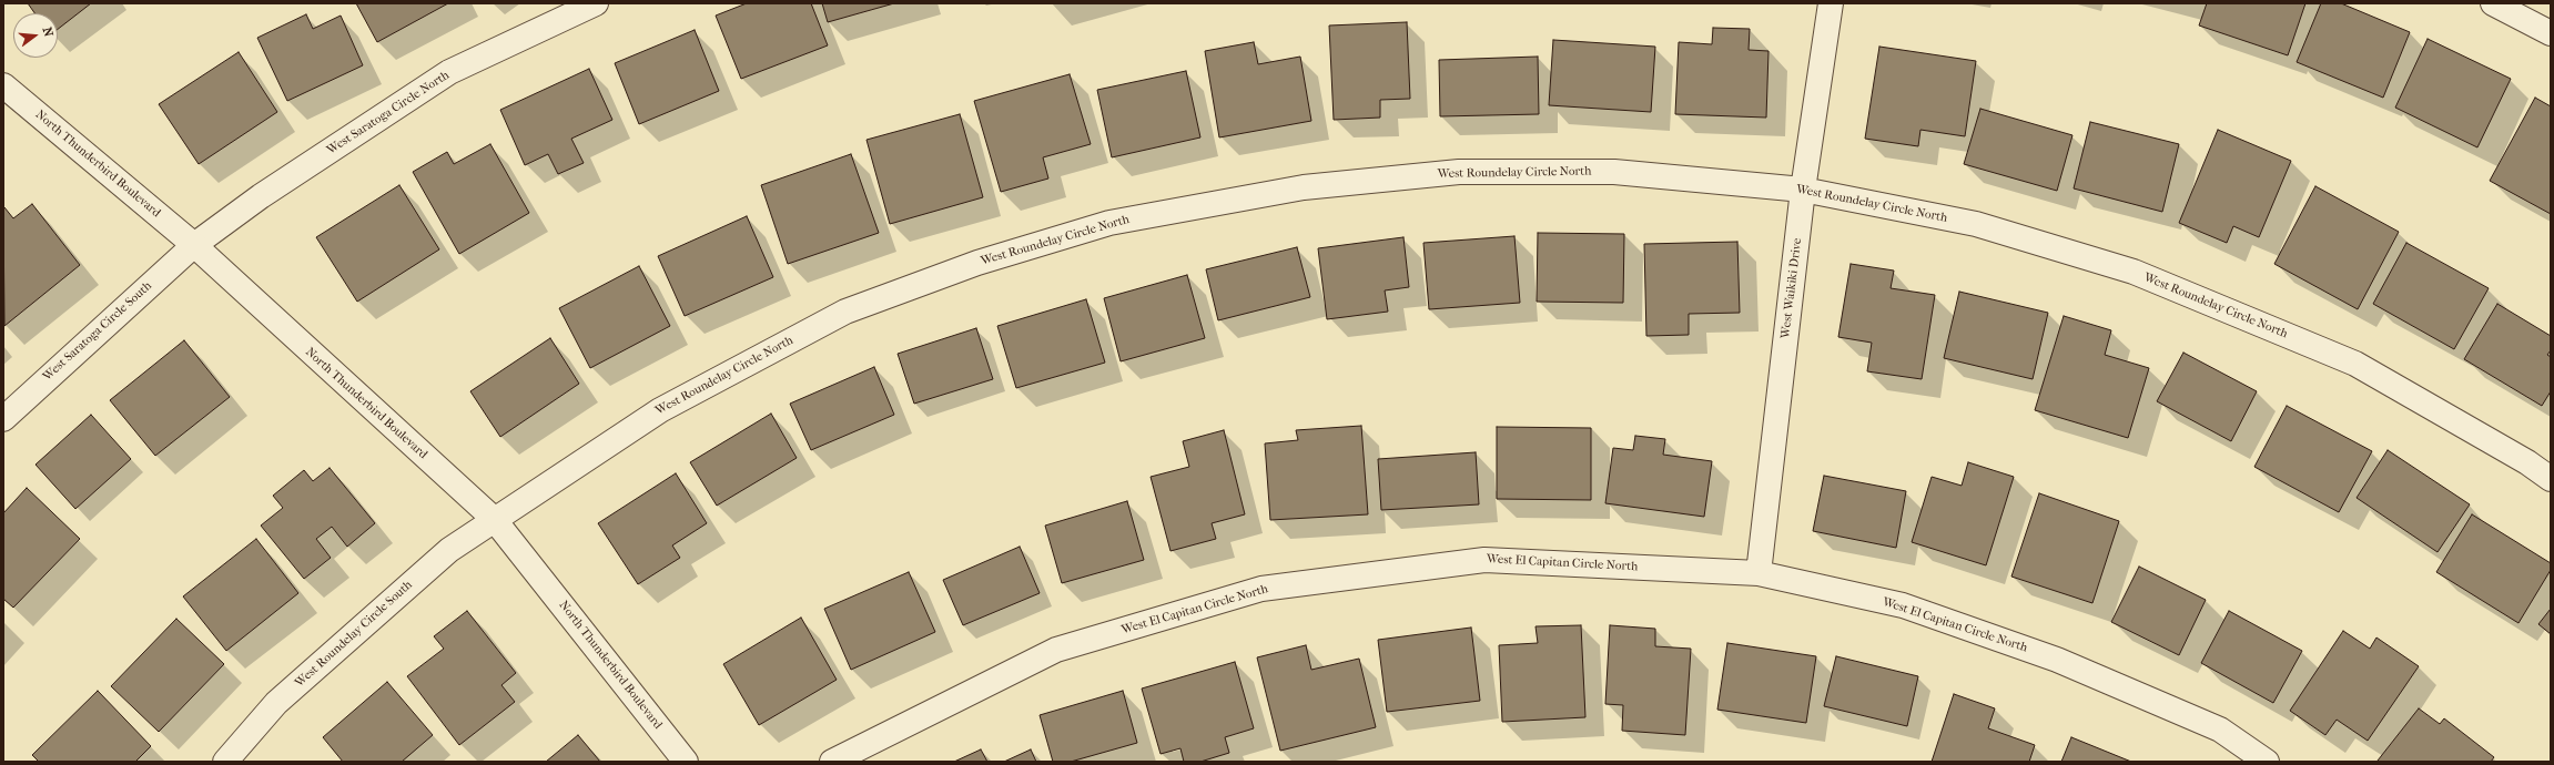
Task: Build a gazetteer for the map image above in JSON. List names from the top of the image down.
{
  "streets": {
    "street": [
      "West Saratoga Circle North",
      "North Thunderbird Boulevard",
      "West Roundelay Circle North",
      "West Waikiki Drive",
      "West Saratoga Circle South",
      "West El Capitan Circle North",
      "West Roundelay Circle South"
    ]
  },
  "crossings": [
    ["West Saratoga Circle North", "North Thunderbird Boulevard"],
    ["West Saratoga Circle North", "West Saratoga Circle South"],
    ["North Thunderbird Boulevard", "West Roundelay Circle North"],
    ["North Thunderbird Boulevard", "West Saratoga Circle South"],
    ["North Thunderbird Boulevard", "West Roundelay Circle South"],
    ["West Roundelay Circle North", "West Waikiki Drive"],
    ["West Roundelay Circle North", "West Roundelay Circle South"],
    ["West Waikiki Drive", "West El Capitan Circle North"]
  ],
  "north": "right"
}
